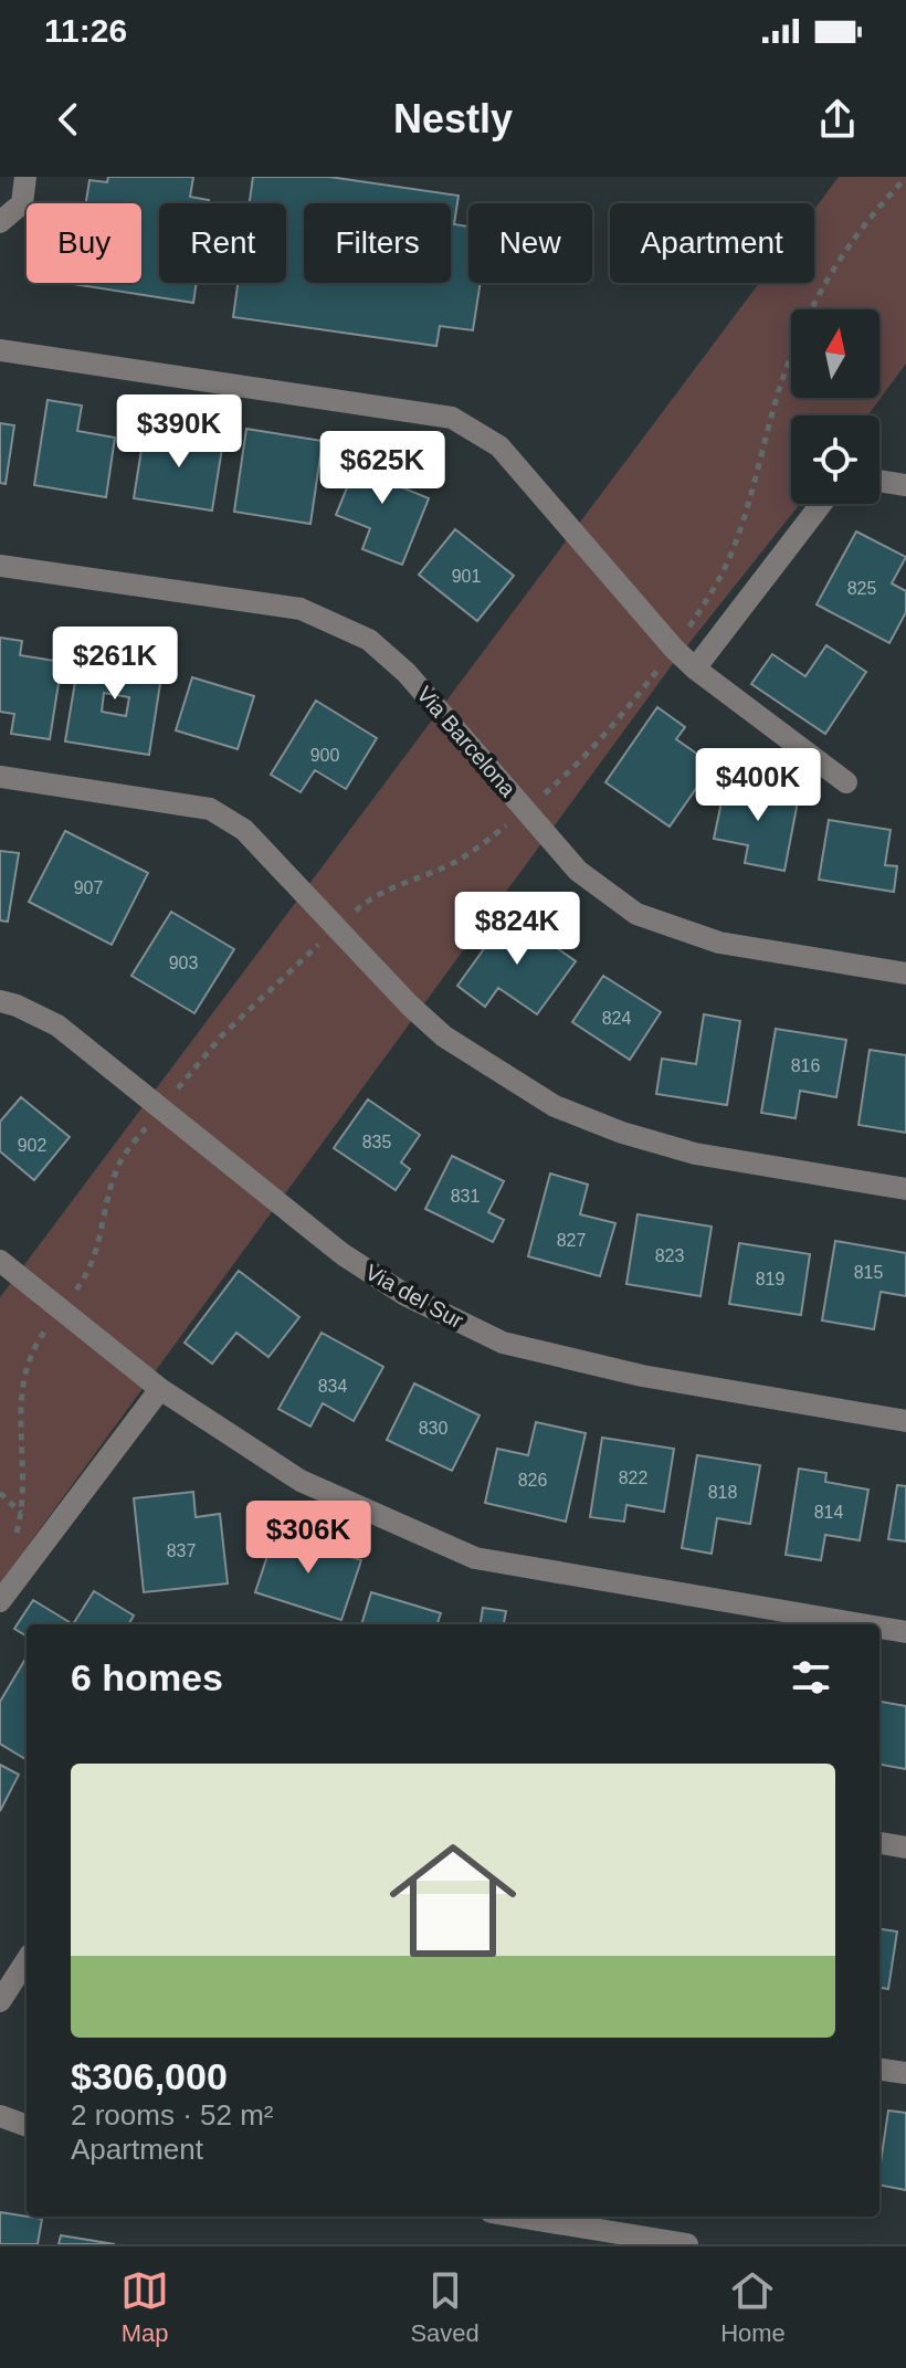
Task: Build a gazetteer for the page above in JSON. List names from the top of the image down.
{
  "streets": {
    "street": ["Via Barcelona", "Via del Sur"]
  },
  "house_numbers": [
    "901",
    "825",
    "900",
    "907",
    "903",
    "824",
    "816",
    "835",
    "902",
    "831",
    "827",
    "823",
    "815",
    "819",
    "834",
    "830",
    "822",
    "826",
    "818",
    "814",
    "837"
  ],
  "north": "top",
  "page": {
    "status": "11:26",
    "header": "Nestly",
    "chip": [
      "Buy",
      "Rent",
      "Filters",
      "New",
      "Apartment"
    ],
    "price": [
      "$390K",
      "$625K",
      "$261K",
      "$400K",
      "$824K",
      "$306K"
    ],
    "heading": "6 homes",
    "list": [
      {
        "name": "$306,000",
        "note": "2 rooms · 52 m² · Apartment"
      }
    ],
    "tabs": ["Map", "Saved", "Home"]
  }
}
